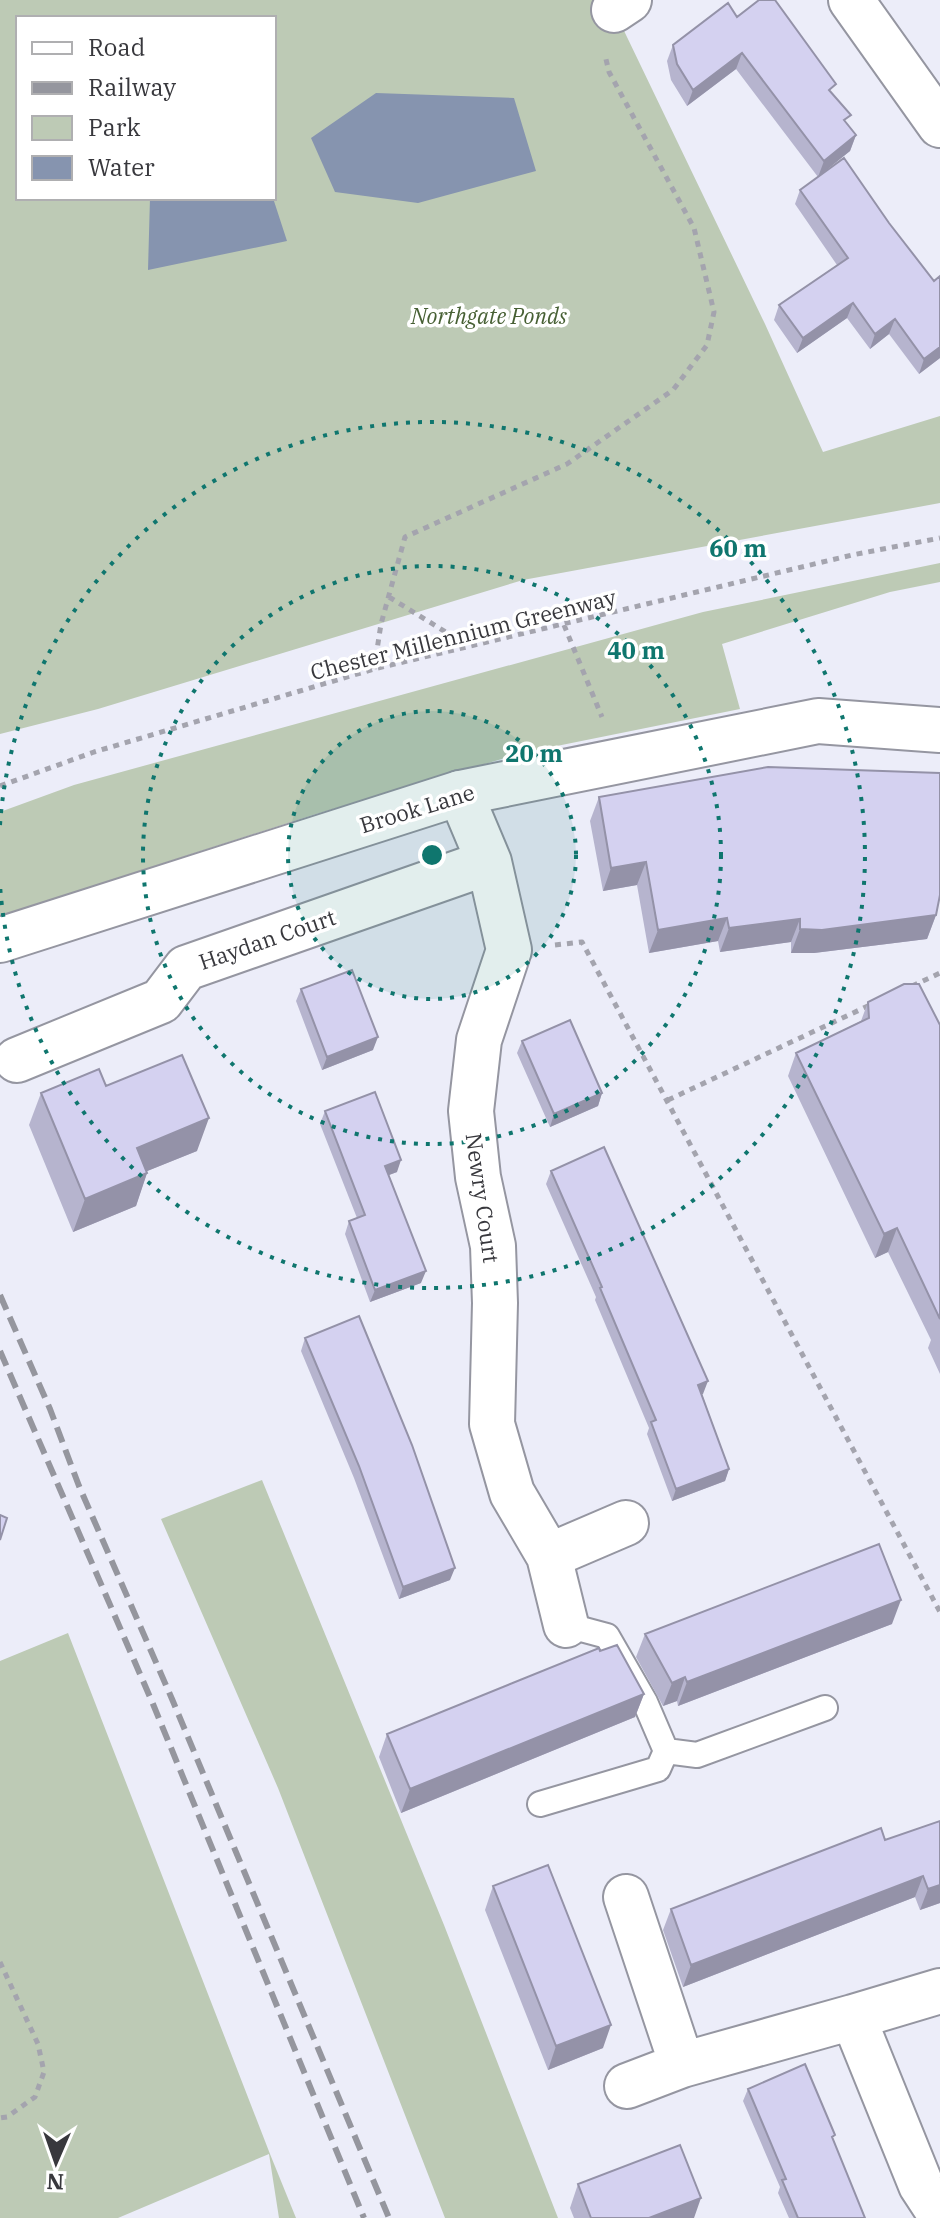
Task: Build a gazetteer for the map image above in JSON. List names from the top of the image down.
{
  "streets": {
    "street": ["Brook Lane", "Haydan Court", "Newry Court"],
    "path": ["Chester Millennium Greenway"]
  },
  "parks": ["Northgate Ponds"],
  "legend": [
    "Road",
    "Railway",
    "Park",
    "Water"
  ],
  "north": "bottom",
  "rings": ["60 m", "40 m", "20 m"]
}
